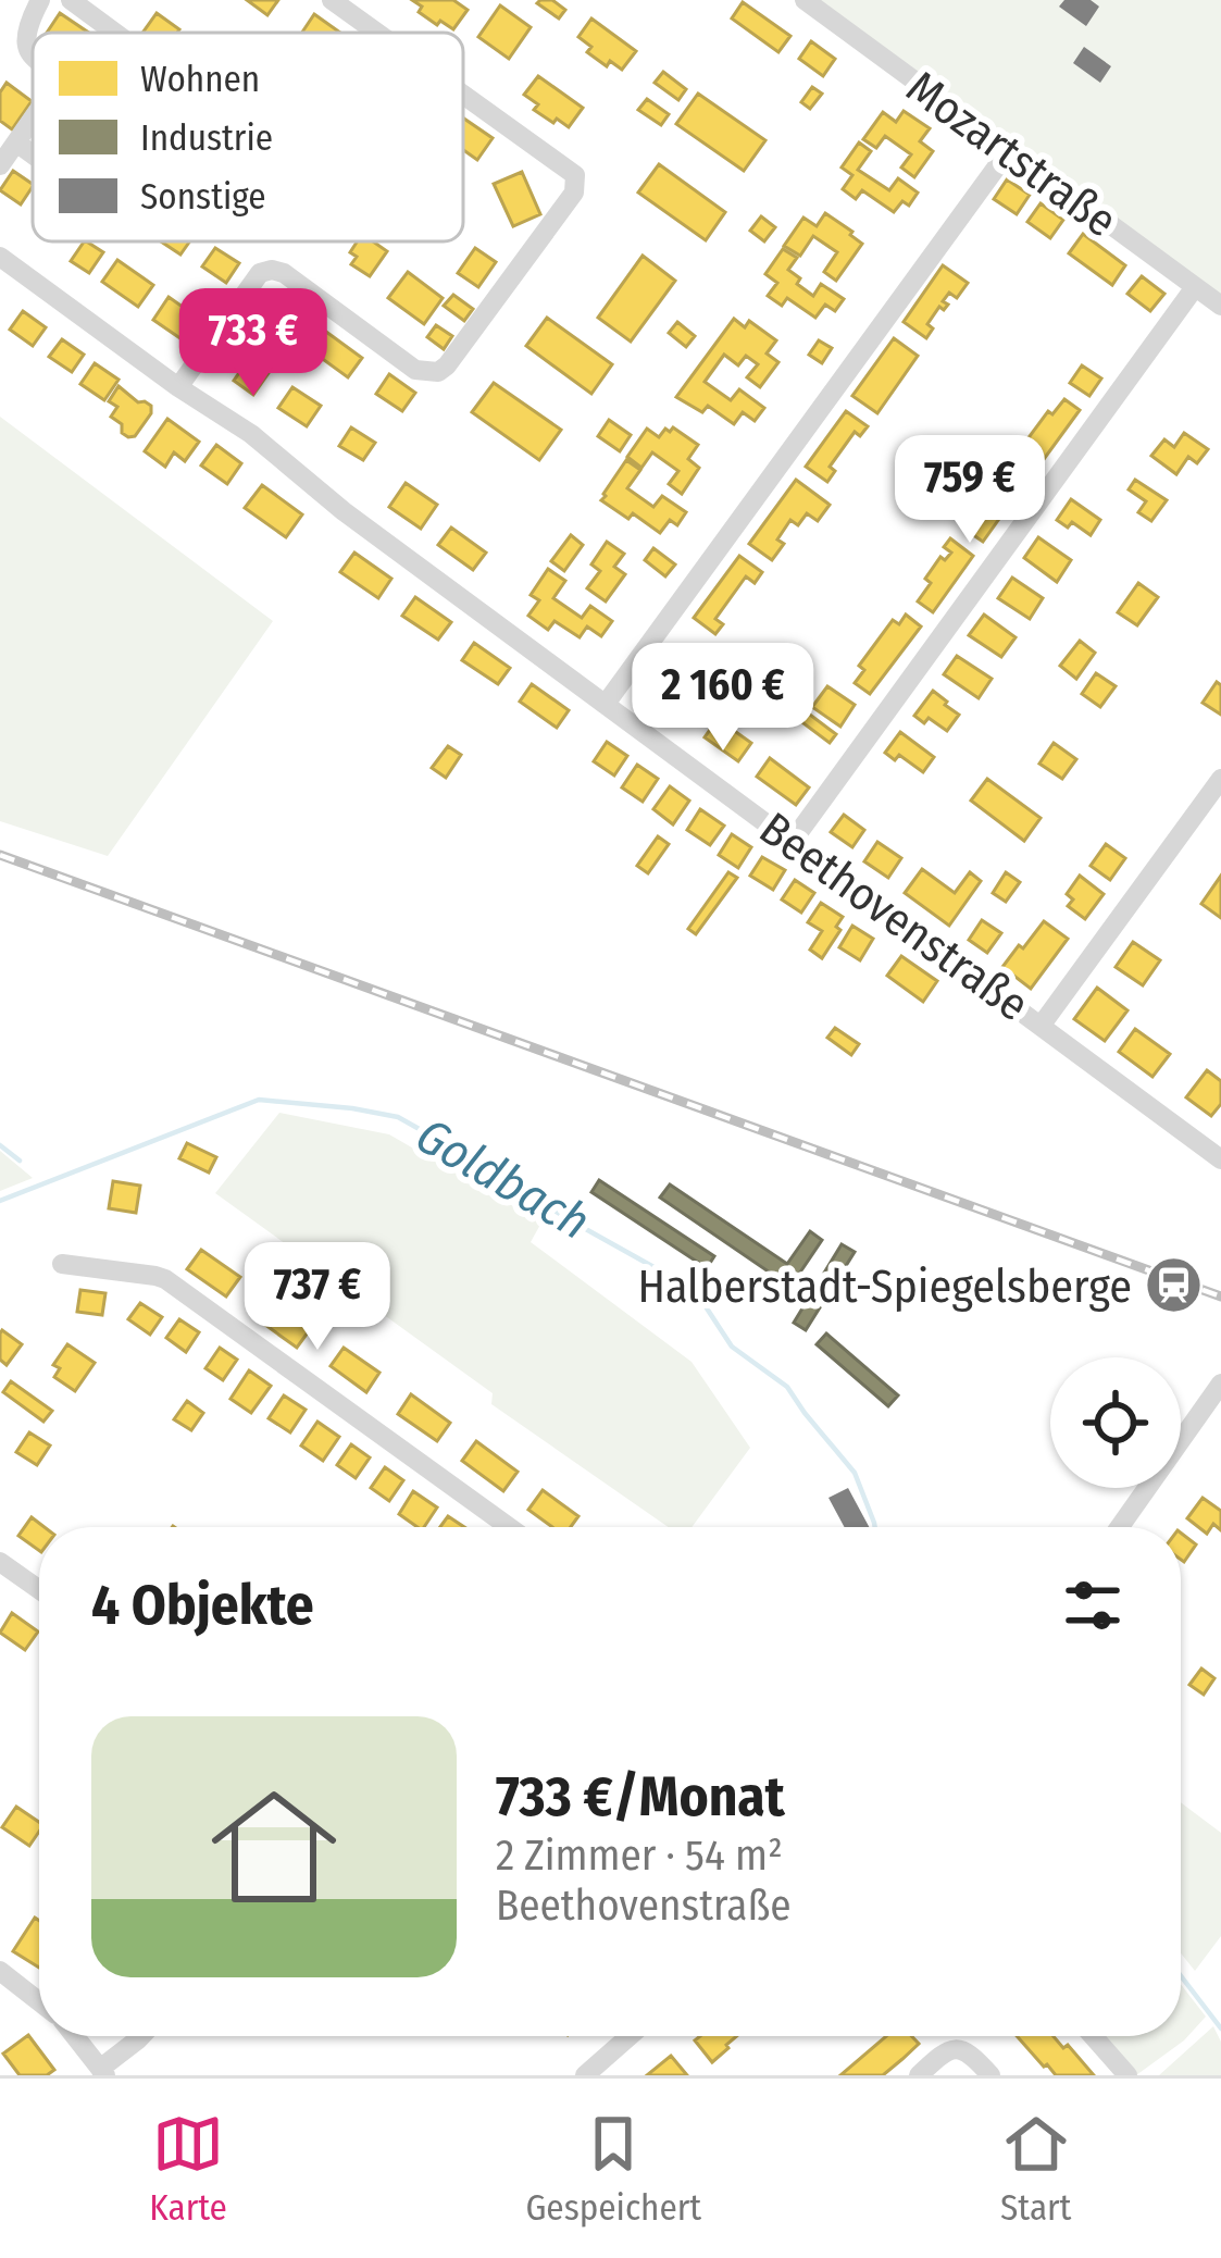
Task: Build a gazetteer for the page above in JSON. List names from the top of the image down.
{
  "streets": {
    "street": ["Mozartstraße", "Beethovenstraße"]
  },
  "water": ["Goldbach"],
  "places": {
    "station": ["Halberstadt-Spiegelsberge"]
  },
  "legend": ["Wohnen", "Industrie", "Sonstige"],
  "page": {
    "price": [
      "733 €",
      "759 €",
      "2 160 €",
      "737 €"
    ],
    "heading": "4 Objekte",
    "list": [
      {
        "name": "733 €/Monat",
        "note": "2 Zimmer · 54 m² · Beethovenstraße"
      }
    ],
    "tabs": ["Karte", "Gespeichert", "Start"]
  }
}
